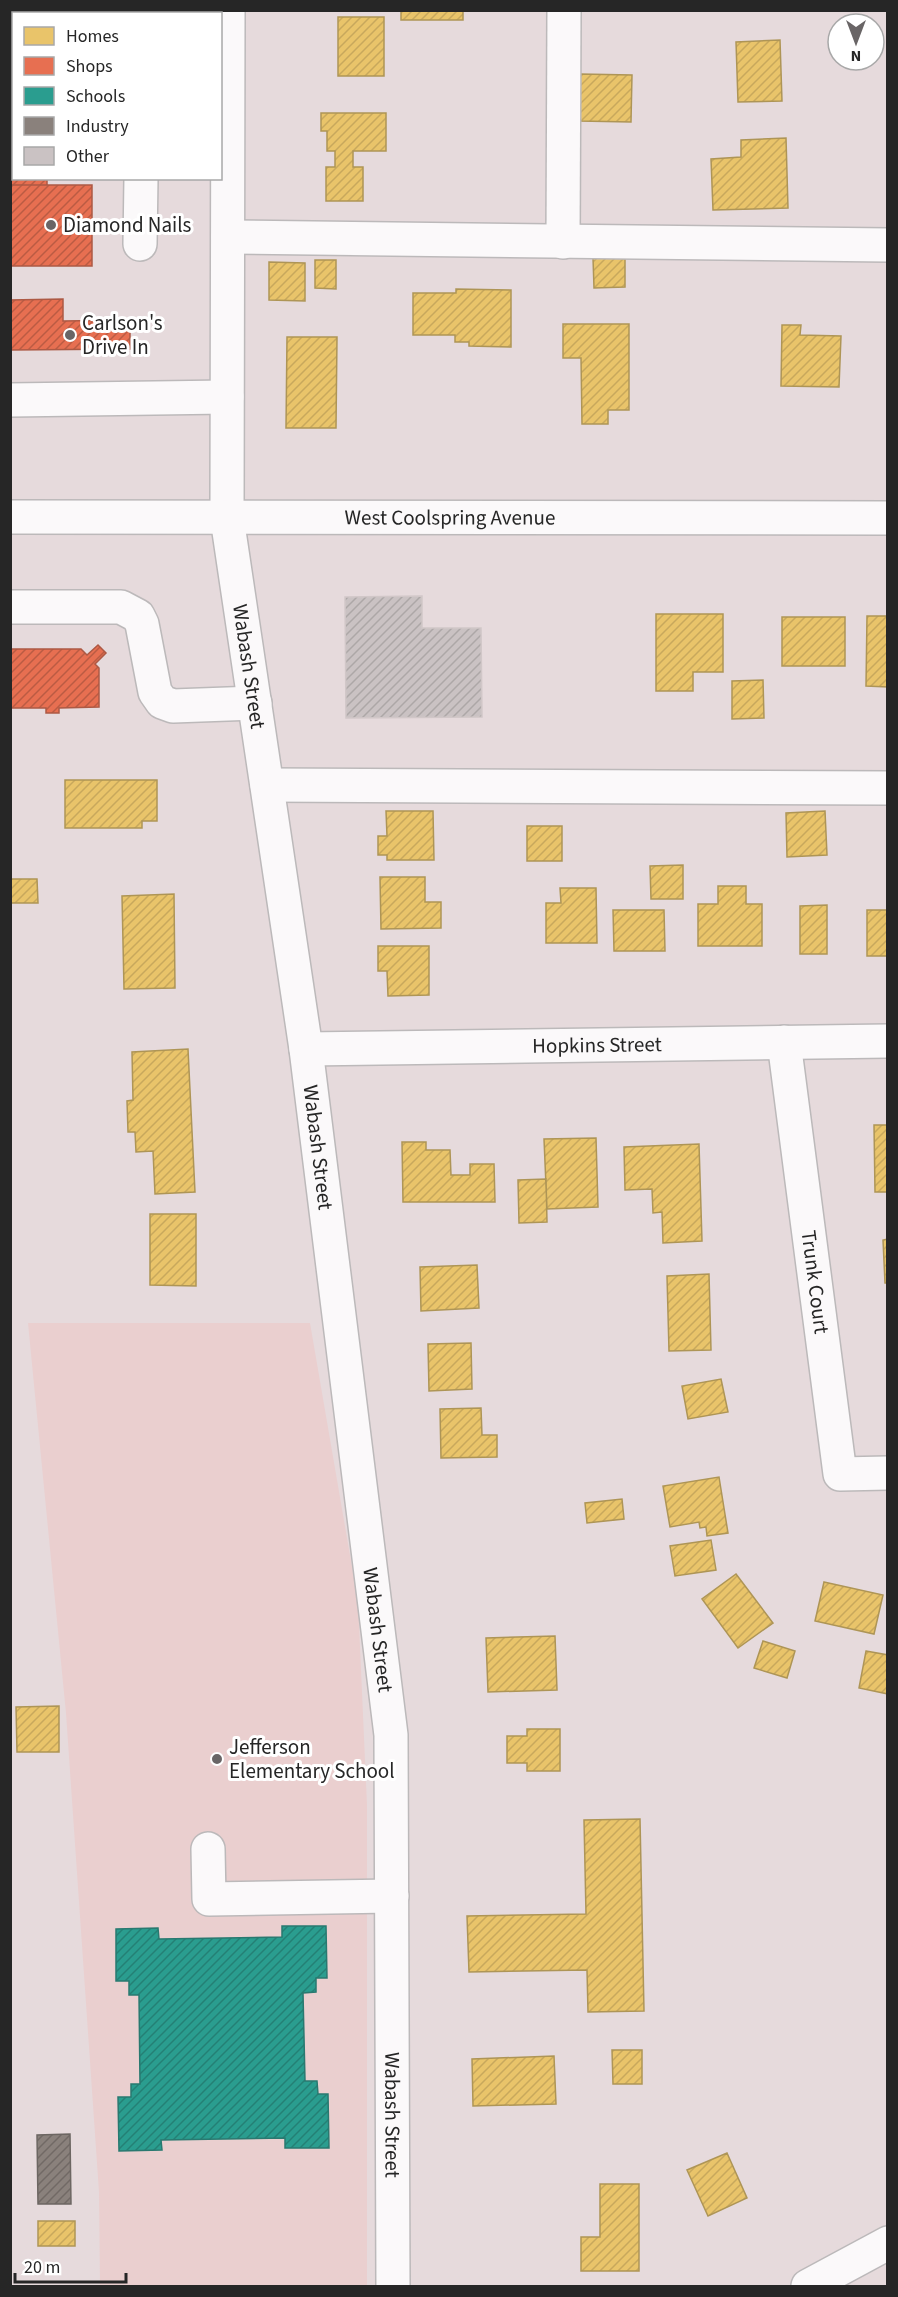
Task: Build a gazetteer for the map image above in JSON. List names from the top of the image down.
{
  "streets": {
    "street": [
      "West Coolspring Avenue",
      "Wabash Street",
      "Hopkins Street",
      "Trunk Court"
    ]
  },
  "crossings": [
    ["West Coolspring Avenue", "Wabash Street"],
    ["Wabash Street", "Hopkins Street"],
    ["Hopkins Street", "Trunk Court"]
  ],
  "places": ["Diamond Nails", "Carlson's Drive In", "Jefferson Elementary School"],
  "legend": [
    "Homes",
    "Shops",
    "Schools",
    "Industry",
    "Other"
  ],
  "scale_bar": "20 m",
  "north": "bottom"
}
